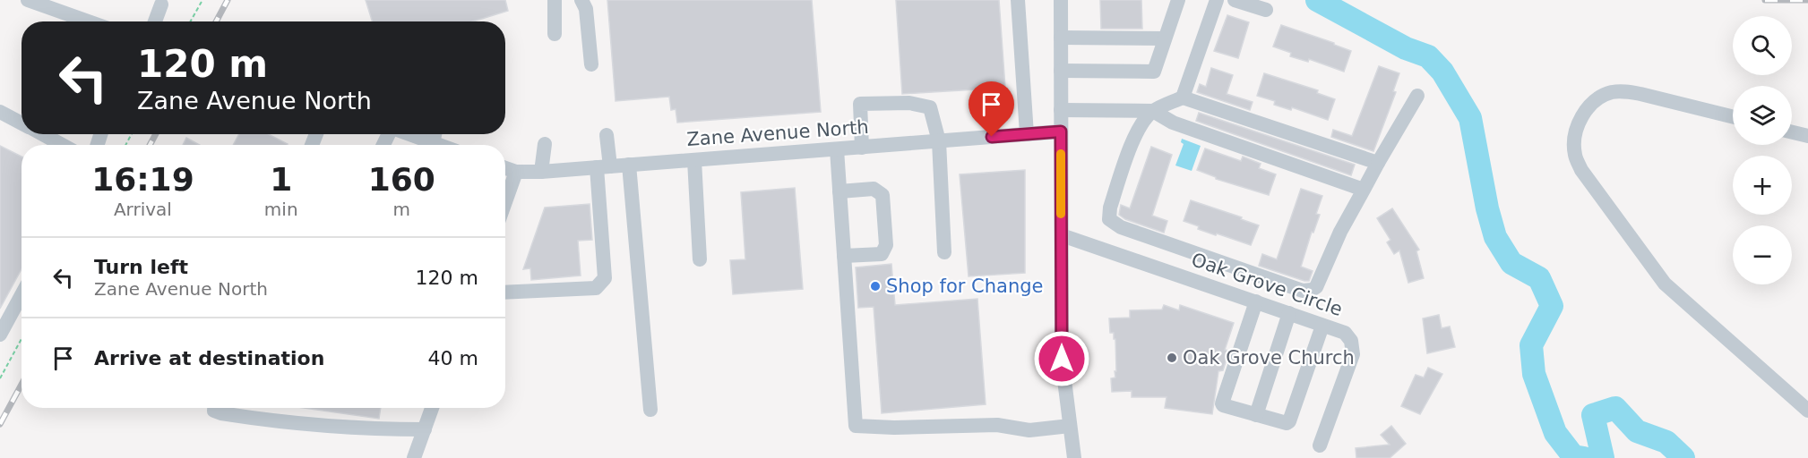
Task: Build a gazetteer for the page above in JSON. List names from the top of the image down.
{
  "streets": {
    "street": ["Zane Avenue North", "Oak Grove Circle"]
  },
  "places": ["Shop for Change", "Oak Grove Church"],
  "page": {
    "map_buttons": ["+", "−"],
    "turn": ["120 m", "Zane Avenue North"],
    "eta": [
      "16:19",
      "Arrival",
      "1",
      "min",
      "160",
      "m"
    ],
    "list": [
      {
        "name": "Turn left",
        "note": "Zane Avenue North",
        "value": "120 m"
      },
      {
        "name": "Arrive at destination",
        "value": "40 m"
      }
    ]
  }
}
